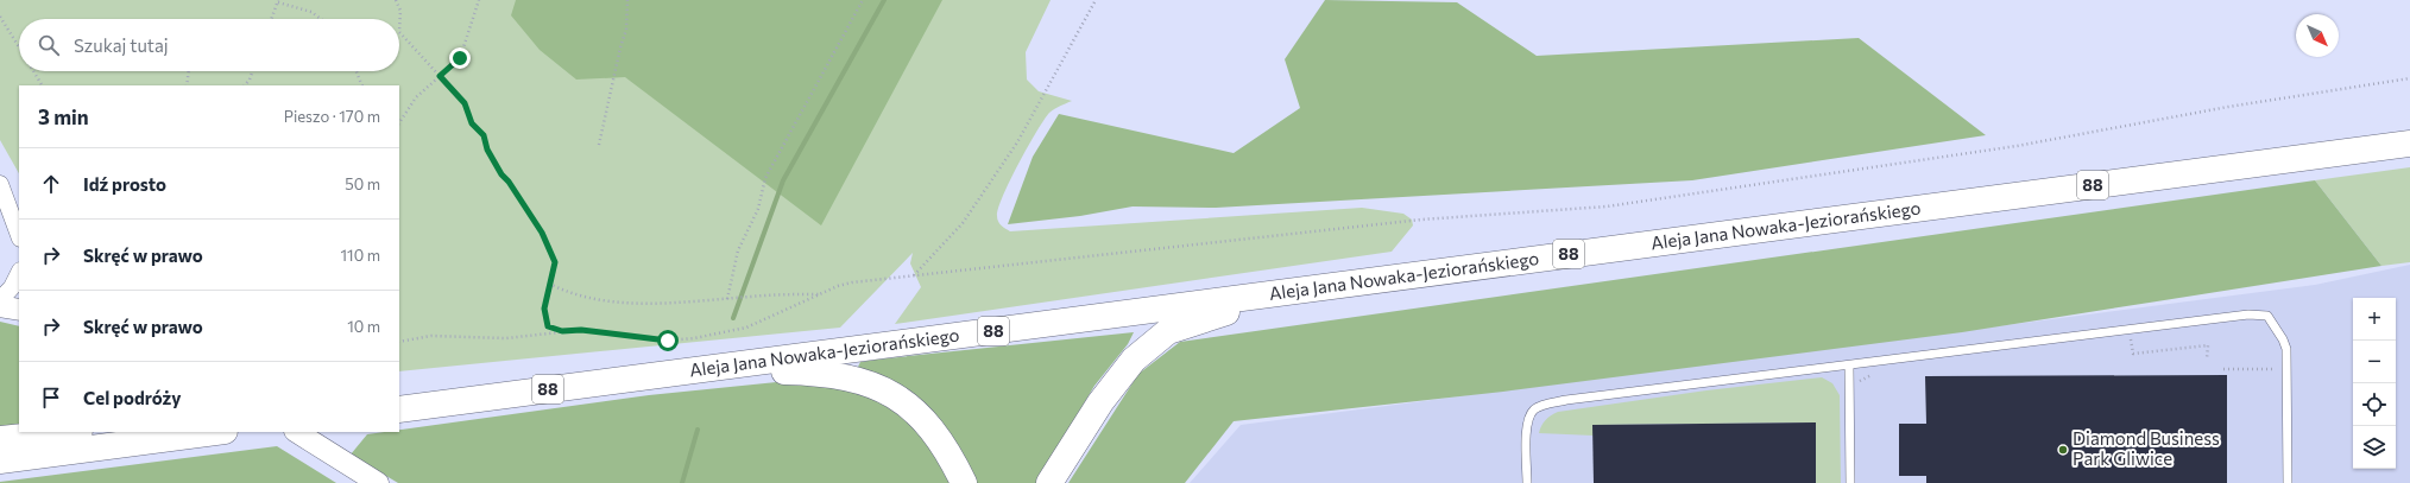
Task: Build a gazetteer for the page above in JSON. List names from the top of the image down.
{
  "streets": {
    "main road": ["88", "Aleja Jana Nowaka-Jeziorańskiego"]
  },
  "places": ["Diamond Business Park Gliwice"],
  "north": "bottom right",
  "page": {
    "search": "Szukaj tutaj",
    "heading": ["3 min", "Pieszo · 170 m"],
    "list": [
      ["Idź prosto", "50 m"],
      ["Skręć w prawo", "110 m"],
      ["Skręć w prawo", "10 m"],
      "Cel podróży"
    ],
    "map_buttons": ["+", "−"]
  }
}
